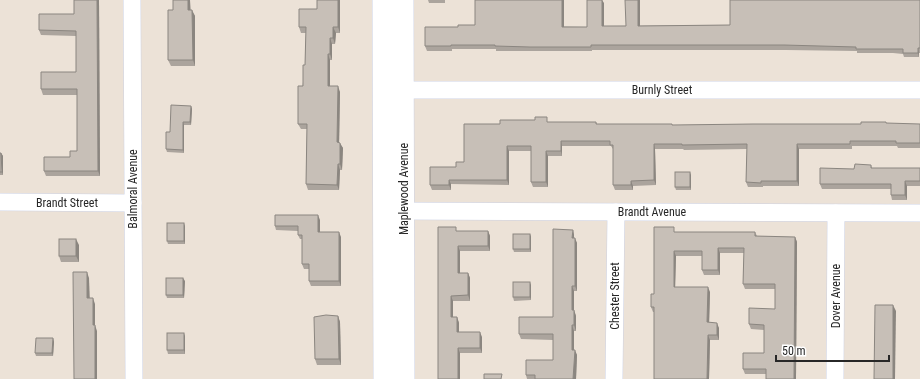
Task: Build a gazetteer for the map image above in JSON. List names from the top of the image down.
{
  "streets": {
    "street": [
      "Burnly Street",
      "Balmoral Avenue",
      "Maplewood Avenue",
      "Brandt Street",
      "Brandt Avenue",
      "Chester Street",
      "Dover Avenue"
    ]
  },
  "crossings": [
    ["Burnly Street", "Maplewood Avenue"],
    ["Balmoral Avenue", "Brandt Street"],
    ["Maplewood Avenue", "Brandt Avenue"],
    ["Brandt Avenue", "Chester Street"],
    ["Brandt Avenue", "Dover Avenue"]
  ],
  "scale_bar": "50 m"
}
